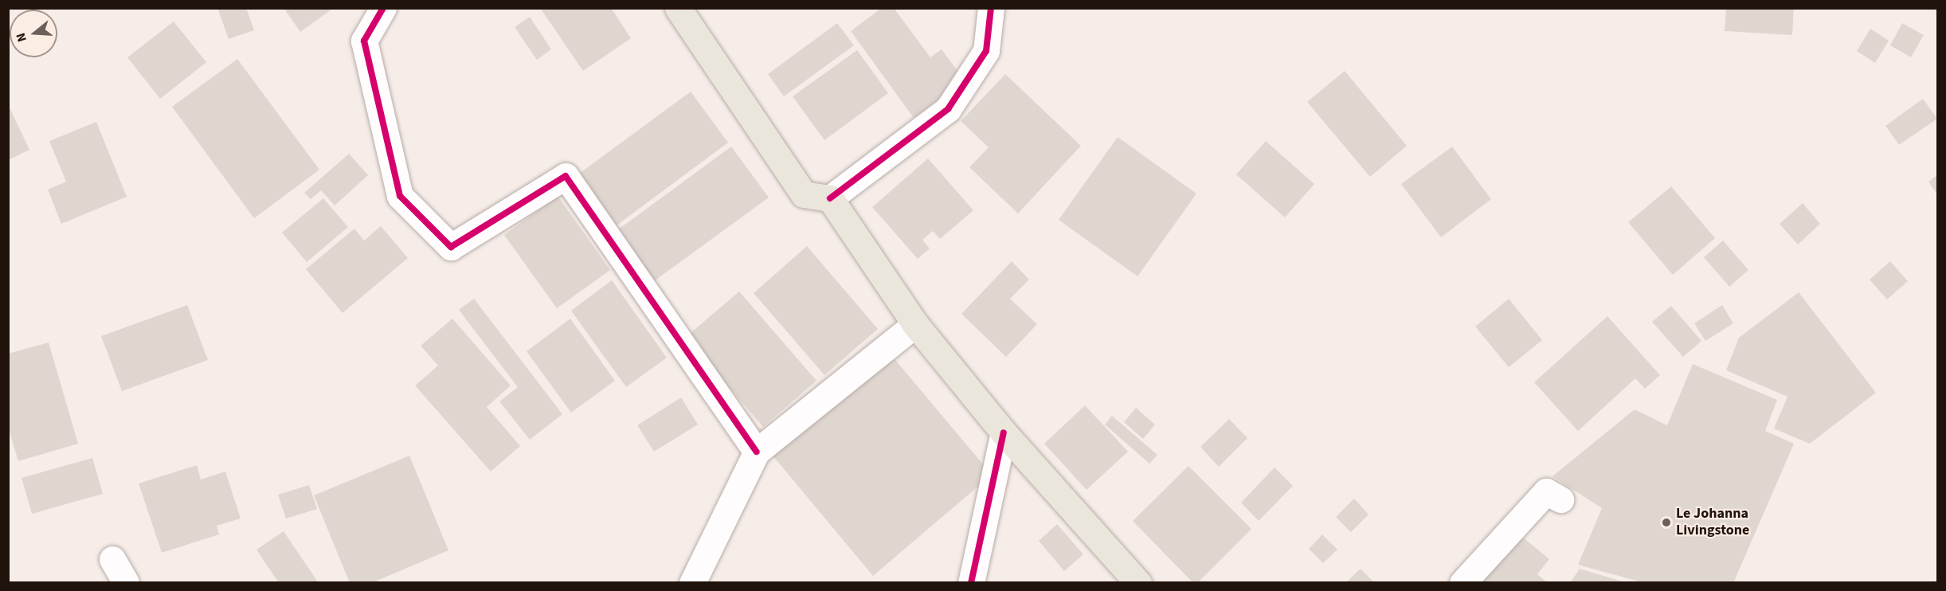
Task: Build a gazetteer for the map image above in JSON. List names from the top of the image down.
{
  "places": ["Le Johanna Livingstone"],
  "north": "left"
}
